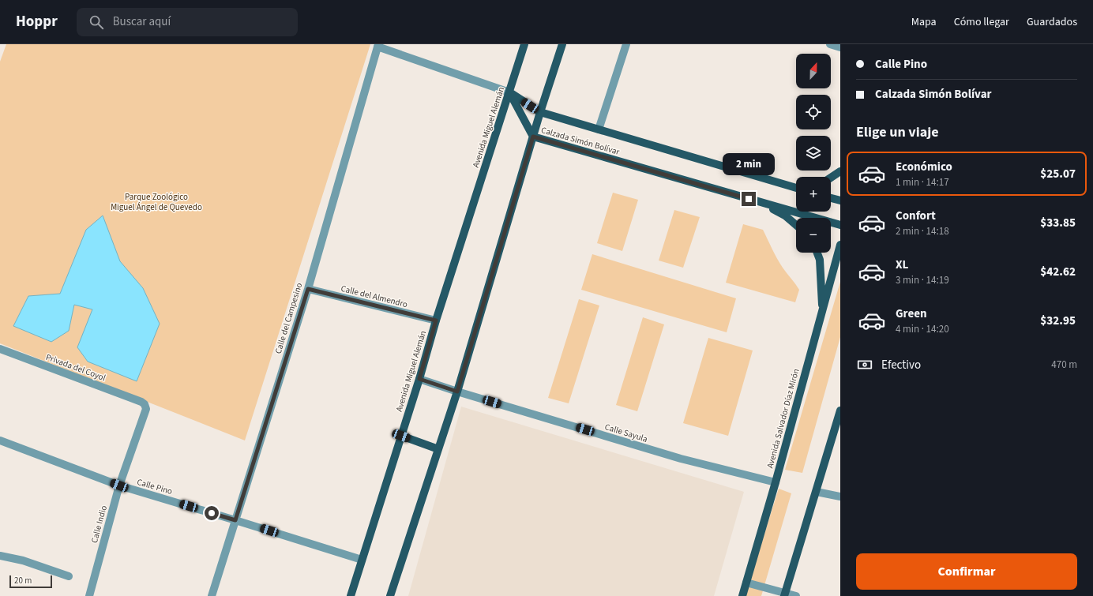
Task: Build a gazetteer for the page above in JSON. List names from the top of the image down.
{
  "streets": {
    "main road": ["Avenida Miguel Alemán", "Calzada Simón Bolívar", "Avenida Salvador Díaz Mirón"],
    "street": [
      "Calle del Almendro",
      "Calle del Campesino",
      "Privada del Coyol",
      "Calle Sayula",
      "Calle Pino",
      "Calle Indio"
    ]
  },
  "crossings": [
    ["Avenida Miguel Alemán", "Calzada Simón Bolívar"],
    ["Avenida Miguel Alemán", "Calle del Almendro"],
    ["Avenida Miguel Alemán", "Calle Sayula"],
    ["Avenida Miguel Alemán", "Calle Pino"],
    ["Calle del Almendro", "Calle del Campesino"],
    ["Calle del Campesino", "Calle Pino"],
    ["Privada del Coyol", "Calle Indio"],
    ["Avenida Salvador Díaz Mirón", "Calle Sayula"],
    ["Calle Pino", "Calle Indio"]
  ],
  "parks": ["Parque Zoológico Miguel Ángel de Quevedo"],
  "scale_bar": "20 m",
  "north": "top",
  "page": {
    "header": "Hoppr",
    "search": "Buscar aquí",
    "nav": ["Mapa", "Cómo llegar", "Guardados"],
    "banner": ["Calle Pino", "Calzada Simón Bolívar"],
    "map_buttons": ["+", "−"],
    "heading": "Elige un viaje",
    "list": [
      {
        "name": "Económico",
        "note": "1 min · 14:17",
        "value": "$25.07"
      },
      {
        "name": "Confort",
        "note": "2 min · 14:18",
        "value": "$33.85"
      },
      {
        "name": "XL",
        "note": "3 min · 14:19",
        "value": "$42.62"
      },
      {
        "name": "Green",
        "note": "4 min · 14:20",
        "value": "$32.95"
      }
    ],
    "bubble": "2 min",
    "pay": ["Efectivo", "470 m"],
    "buttons": "Confirmar",
    "scale": "20 m"
  }
}
